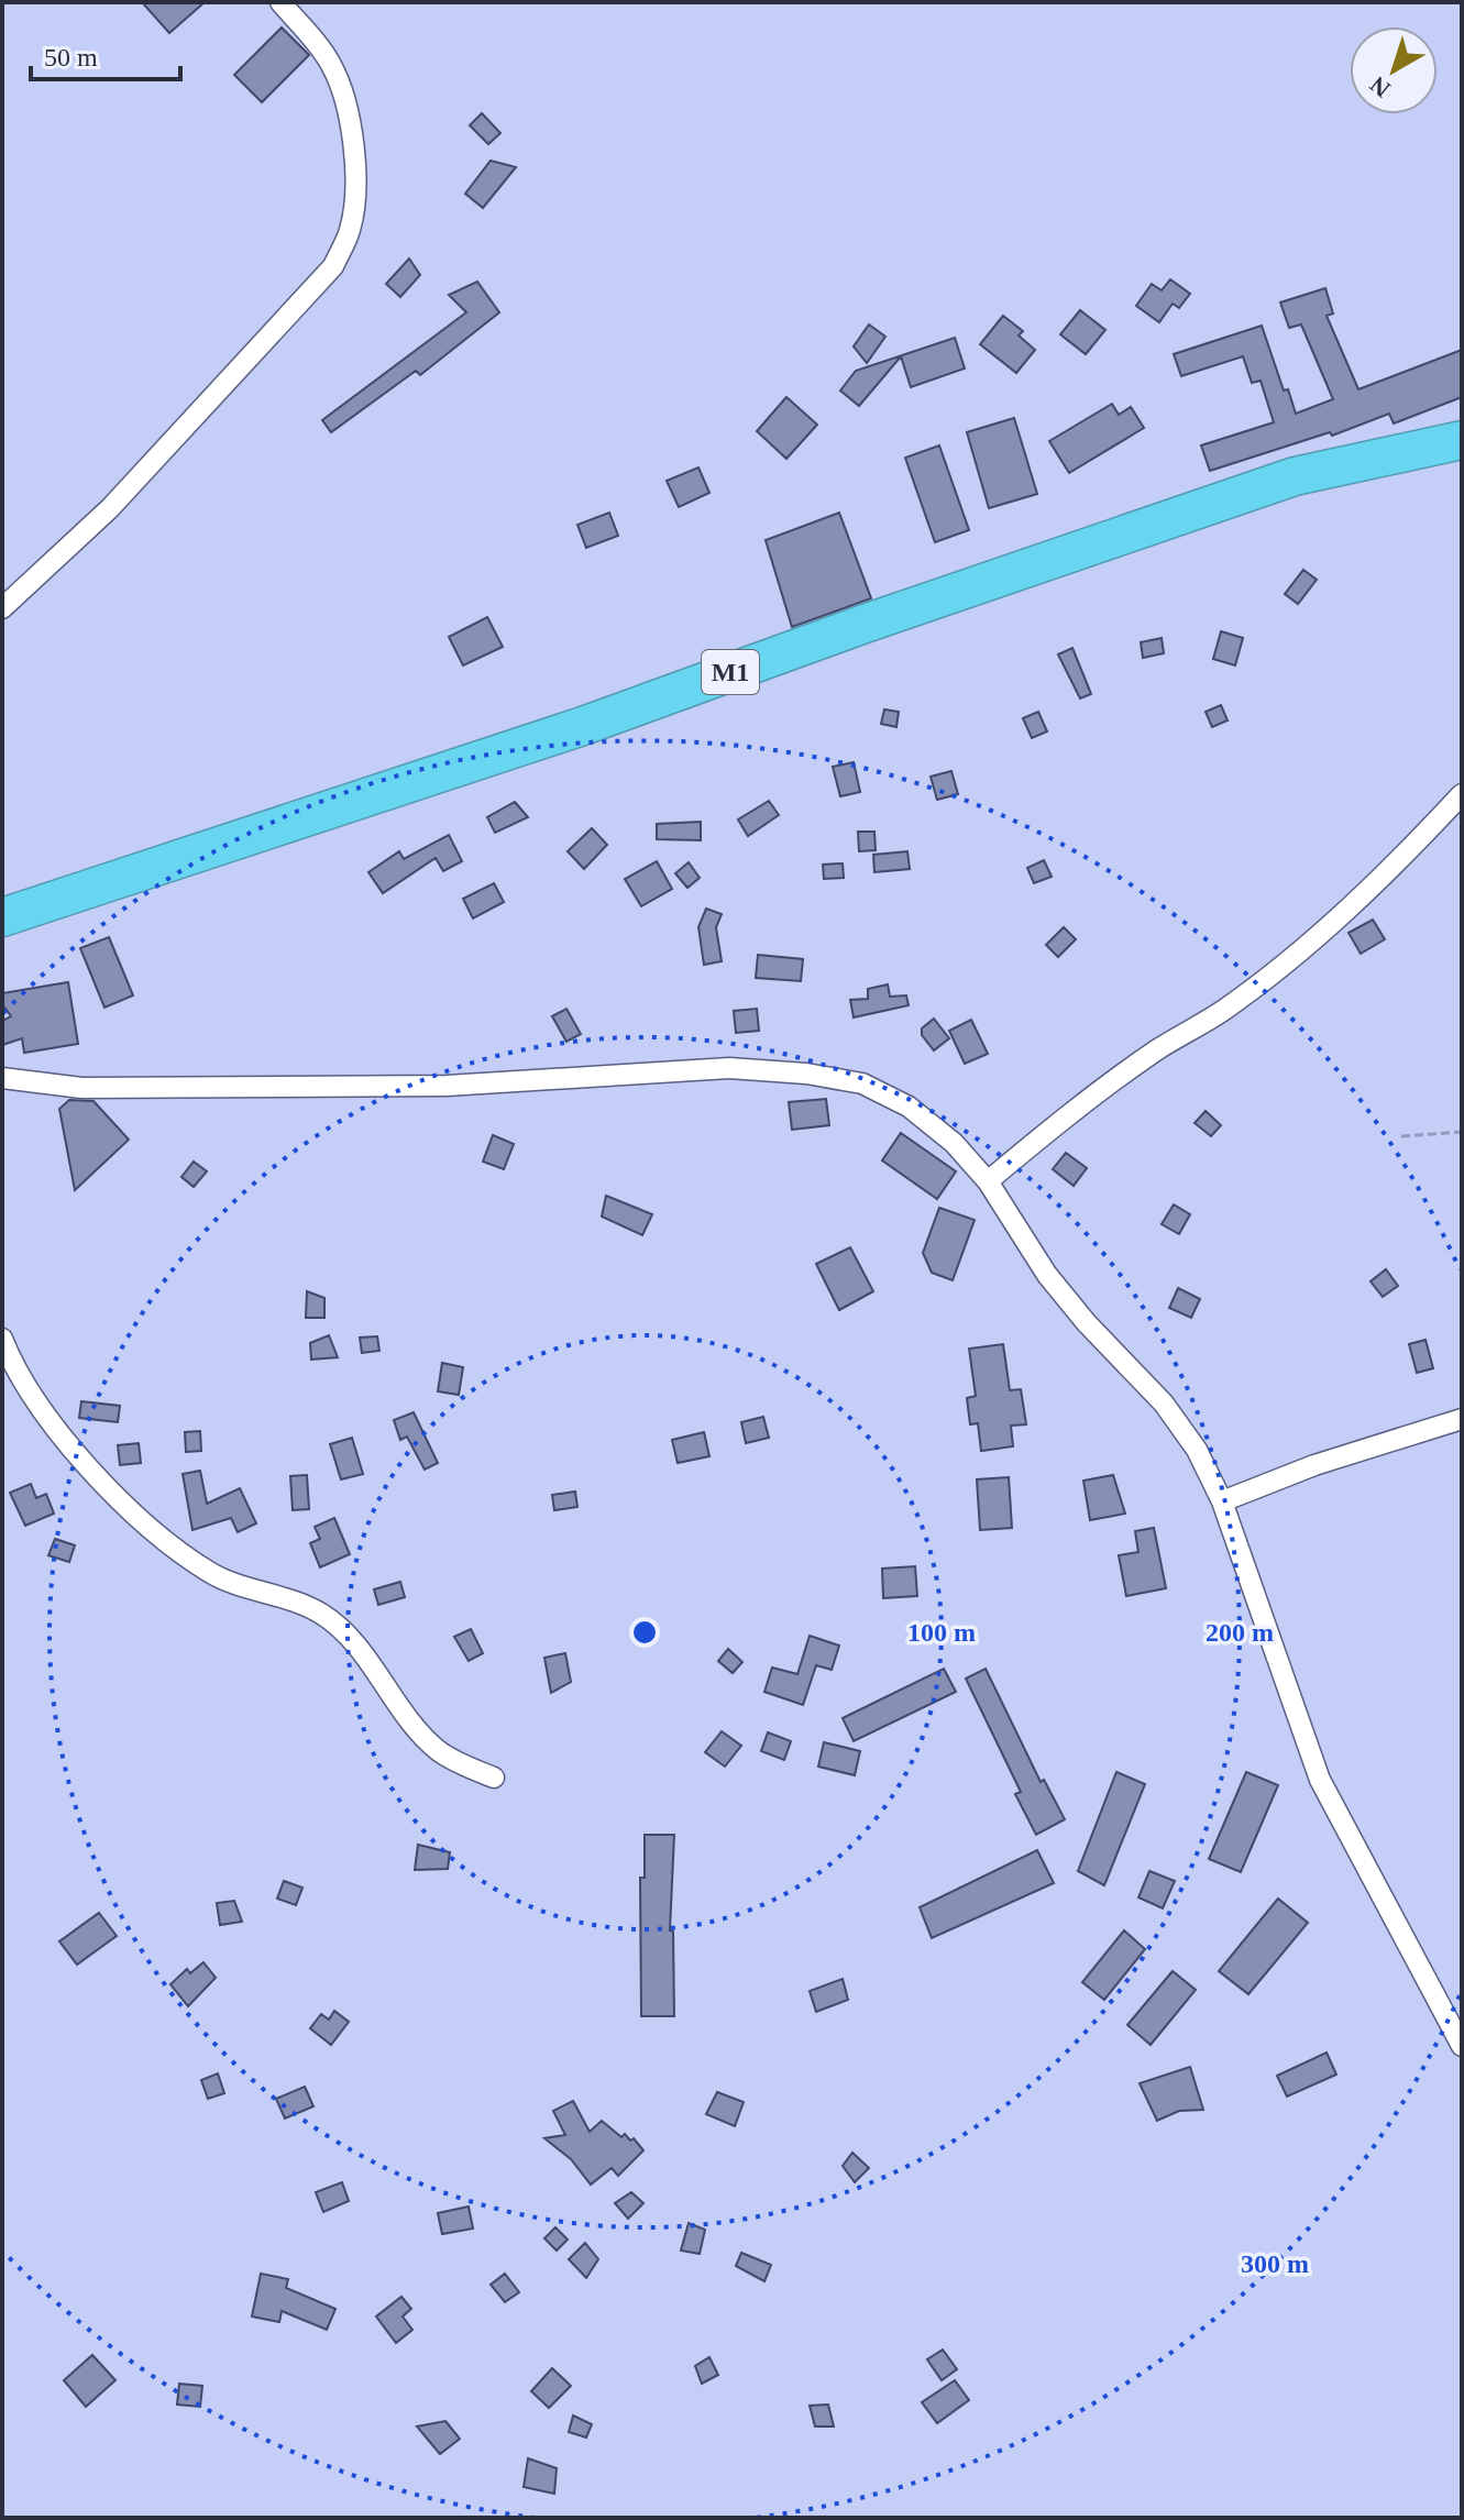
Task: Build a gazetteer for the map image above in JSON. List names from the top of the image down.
{
  "streets": {
    "highway": ["M1"]
  },
  "scale_bar": "50 m",
  "north": "bottom left",
  "rings": ["100 m", "200 m", "300 m"]
}
